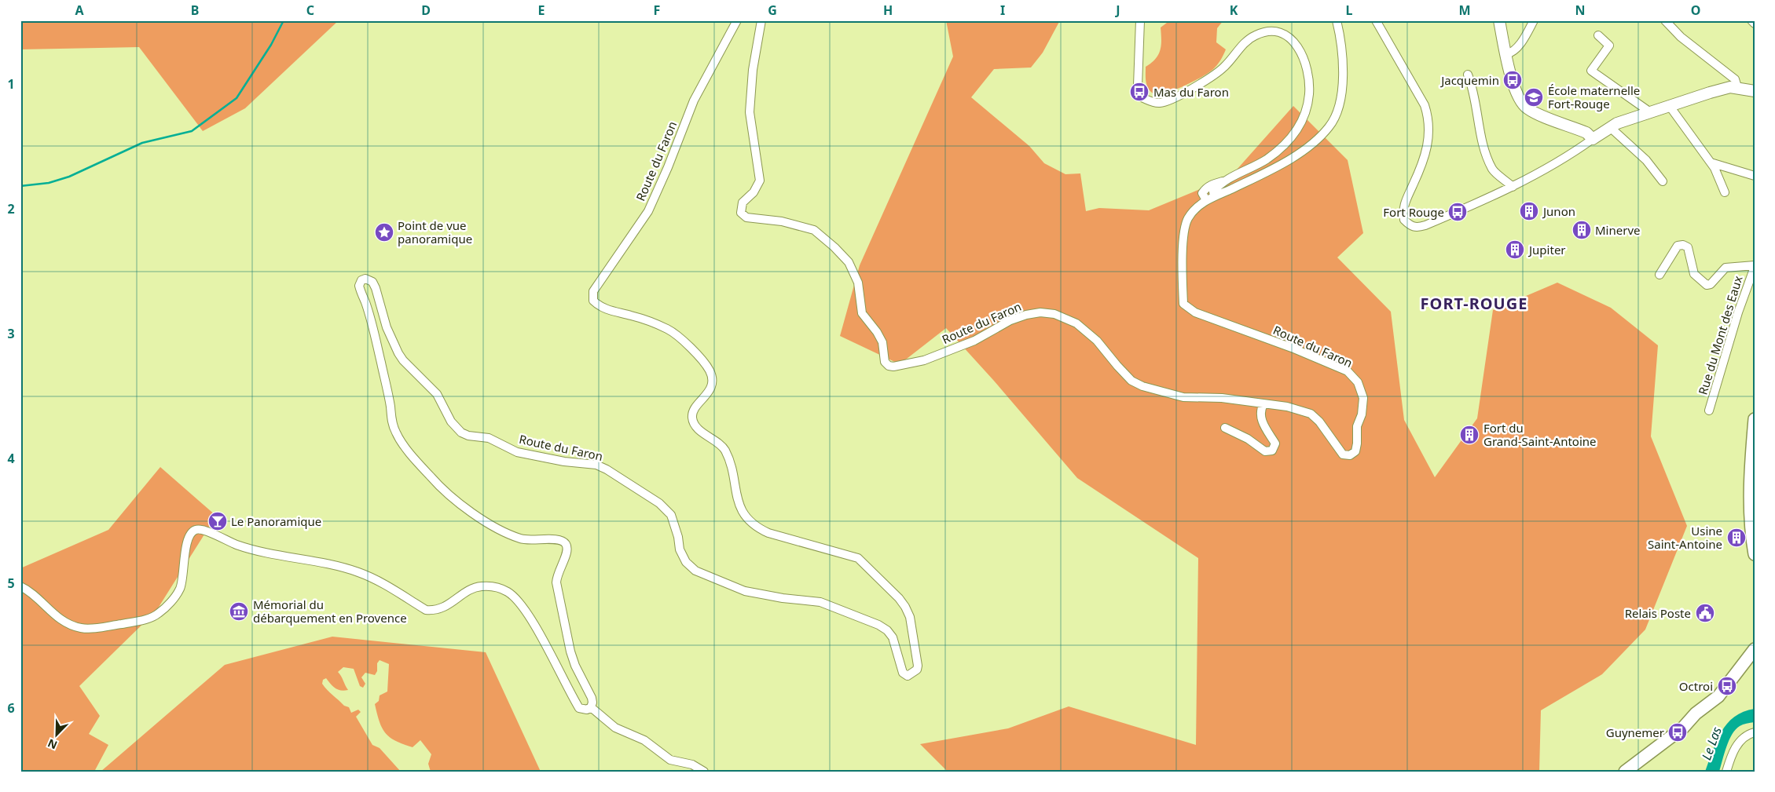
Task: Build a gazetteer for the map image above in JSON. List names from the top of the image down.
{
  "streets": {
    "street": ["Route du Faron", "Rue du Mont des Eaux"]
  },
  "districts": ["FORT-ROUGE"],
  "water": ["Le Las"],
  "places": {
    "bus stop": [
      "Jacquemin",
      "Mas du Faron",
      "Fort Rouge",
      "Octroi",
      "Guynemer"
    ],
    "school or university": ["École maternelle Fort-Rouge"],
    "building": [
      "Junon",
      "Minerve",
      "Jupiter",
      "Fort du Grand-Saint-Antoine",
      "Usine Saint-Antoine"
    ],
    "place": ["Point de vue panoramique"],
    "bar": ["Le Panoramique"],
    "museum": ["Mémorial du débarquement en Provence"],
    "public building": ["Relais Poste"]
  },
  "north": "bottom left",
  "grid": {
    "columns": [
      "A",
      "B",
      "C",
      "D",
      "E",
      "F",
      "G",
      "H",
      "I",
      "J",
      "K",
      "L",
      "M",
      "N",
      "O"
    ],
    "rows": [
      "1",
      "2",
      "3",
      "4",
      "5",
      "6"
    ]
  }
}
